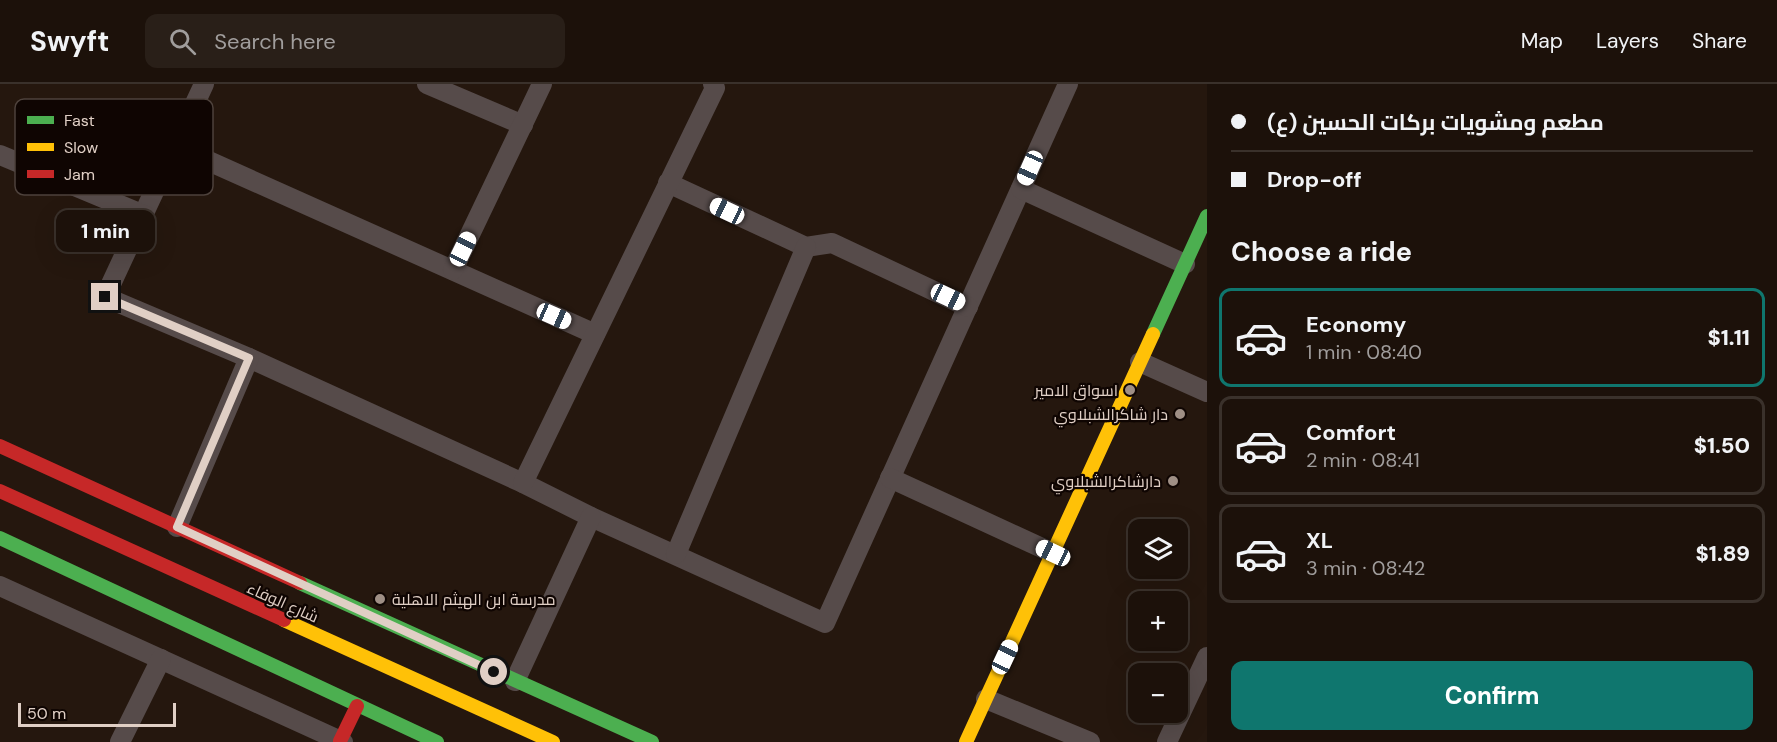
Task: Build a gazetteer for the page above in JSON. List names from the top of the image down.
{
  "streets": {
    "street": ["شارع الوفاء"]
  },
  "places": [
    "اسواق الامير",
    "دار شاكرالشبلاوي",
    "دارشاكرالشبلاوي",
    "مدرسة ابن الهيثم الاهلية"
  ],
  "legend": ["Fast", "Slow", "Jam"],
  "scale_bar": "50 m",
  "page": {
    "header": "Swyft",
    "search": "Search here",
    "nav": ["Map", "Layers", "Share"],
    "banner": ["مطعم ومشويات بركات الحسين (ع)", "Drop-off"],
    "bubble": "1 min",
    "heading": "Choose a ride",
    "list": [
      {
        "name": "Economy",
        "note": "1 min · 08:40",
        "value": "$1.11"
      },
      {
        "name": "Comfort",
        "note": "2 min · 08:41",
        "value": "$1.50"
      },
      {
        "name": "XL",
        "note": "3 min · 08:42",
        "value": "$1.89"
      }
    ],
    "map_buttons": ["+", "−"],
    "buttons": "Confirm",
    "scale": "50 m"
  }
}
